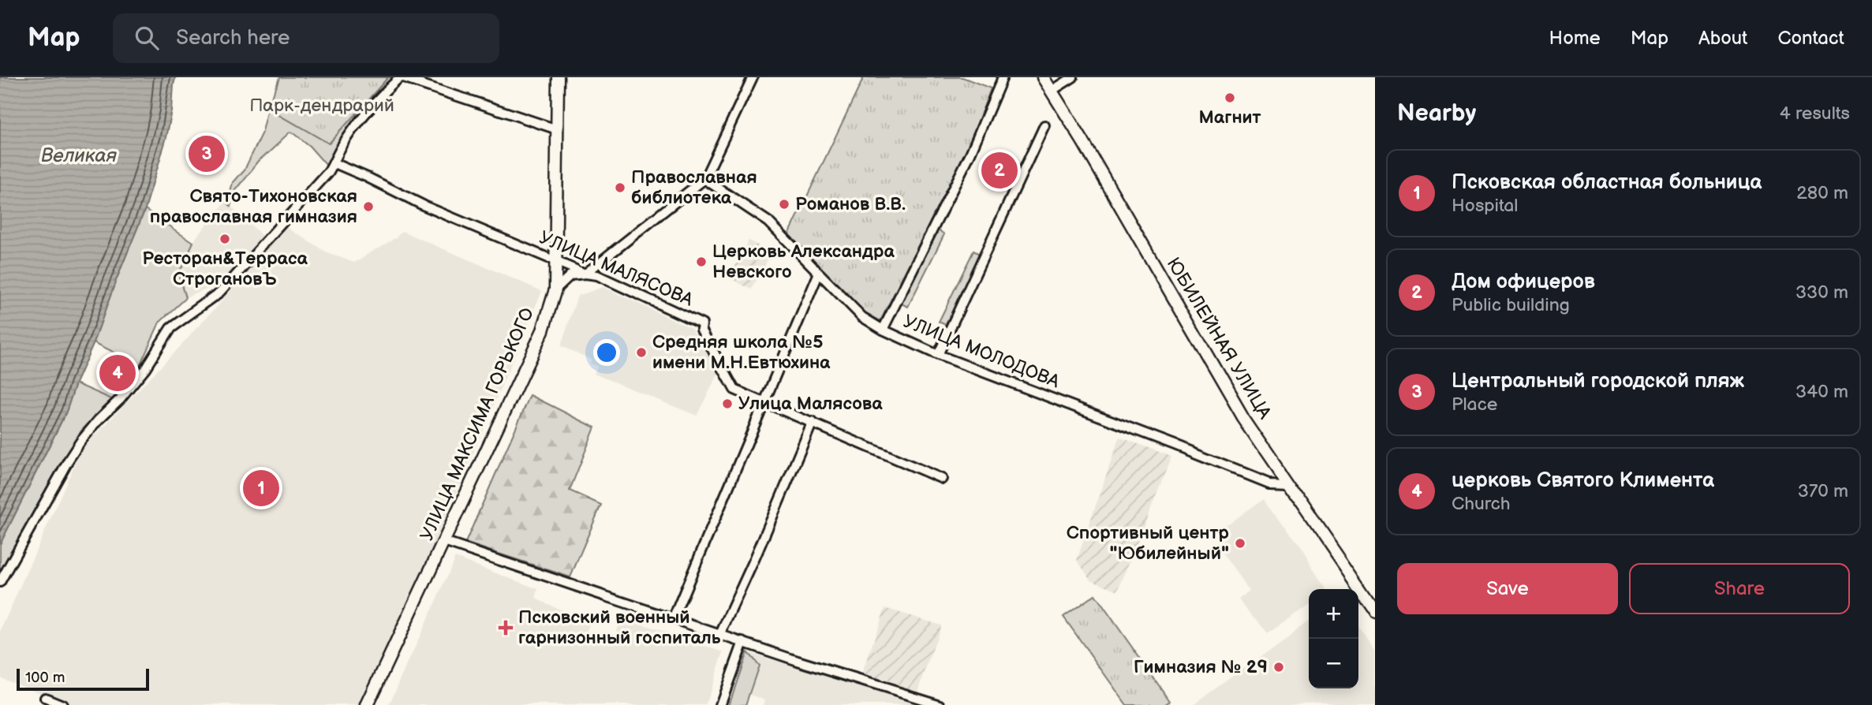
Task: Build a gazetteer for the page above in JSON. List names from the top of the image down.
{
  "streets": {
    "main road": ["ЮБИЛЕЙНАЯ УЛИЦА", "УЛИЦА МАКСИМА ГОРЬКОГО"],
    "street": ["УЛИЦА МАЛЯСОВА", "УЛИЦА МОЛОДОВА"]
  },
  "crossings": [
    ["УЛИЦА МАЛЯСОВА", "УЛИЦА МАКСИМА ГОРЬКОГО"],
    ["ЮБИЛЕЙНАЯ УЛИЦА", "УЛИЦА МОЛОДОВА"]
  ],
  "water": ["Великая"],
  "parks": ["Парк-дендрарий"],
  "places": {
    "other": [
      "Магнит",
      "Православная библиотека",
      "Романов В.В.",
      "Свято-Тихоновская православная гимназия",
      "Ресторан&Терраса СтрогановЪ",
      "Церковь Александра Невского",
      "Средняя школа №5 имени М.Н.Евтюхина",
      "Улица Малясова",
      "Спортивный центр \"Юбилейный\"",
      "Гимназия № 29"
    ],
    "health": ["Псковский военный гарнизонный госпиталь"]
  },
  "scale_bar": "100 m",
  "page": {
    "header": "Map",
    "search": "Search here",
    "nav": [
      "Home",
      "Map",
      "About",
      "Contact"
    ],
    "heading": ["Nearby", "4 results"],
    "pins": [
      "3",
      "2",
      "4",
      "1"
    ],
    "list": [
      {
        "mark": "1",
        "name": "Псковская областная больница",
        "note": "Hospital",
        "value": "280 m"
      },
      {
        "mark": "2",
        "name": "Дом офицеров",
        "note": "Public building",
        "value": "330 m"
      },
      {
        "mark": "3",
        "name": "Центральный городской пляж",
        "note": "Place",
        "value": "340 m"
      },
      {
        "mark": "4",
        "name": "церковь Святого Климента",
        "note": "Church",
        "value": "370 m"
      }
    ],
    "buttons": ["Save", "Share"],
    "map_buttons": ["+", "−"],
    "scale": "100 m"
  }
}
